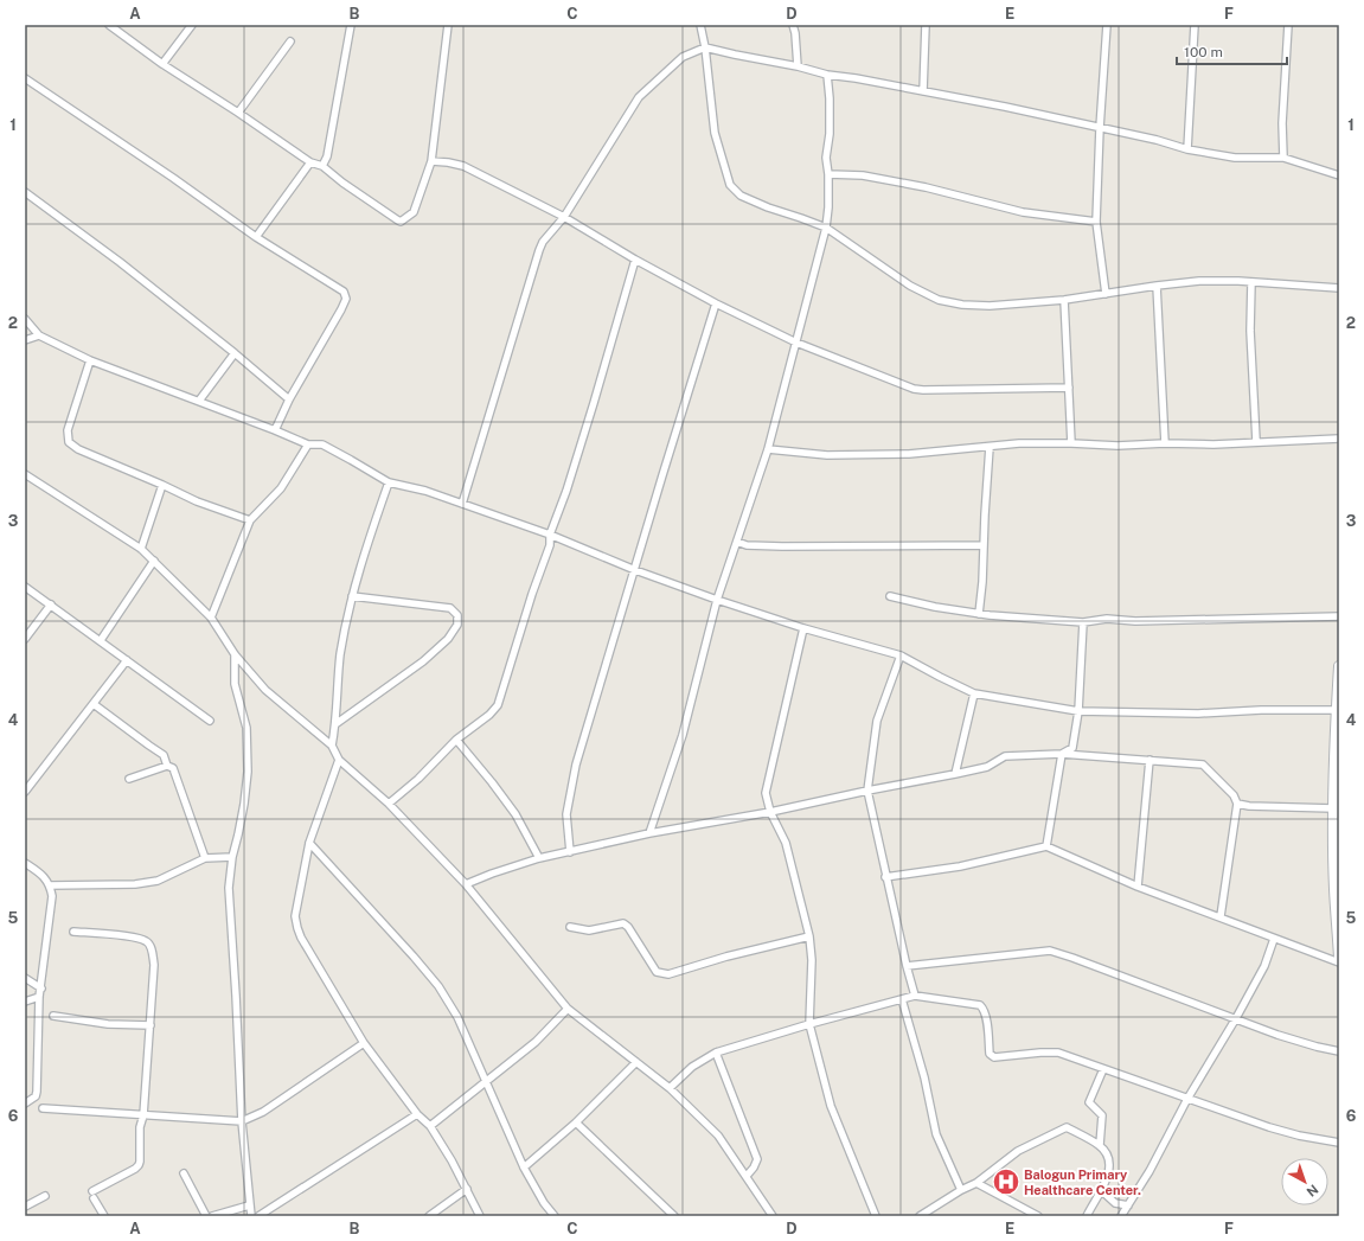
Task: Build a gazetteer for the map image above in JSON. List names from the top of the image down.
{
  "places": {
    "hospital": ["Balogun Primary Healthcare Center."]
  },
  "scale_bar": "100 m",
  "north": "bottom right",
  "grid": {
    "columns": [
      "A",
      "B",
      "C",
      "D",
      "E",
      "F"
    ],
    "rows": [
      "1",
      "2",
      "3",
      "4",
      "5",
      "6"
    ]
  }
}
